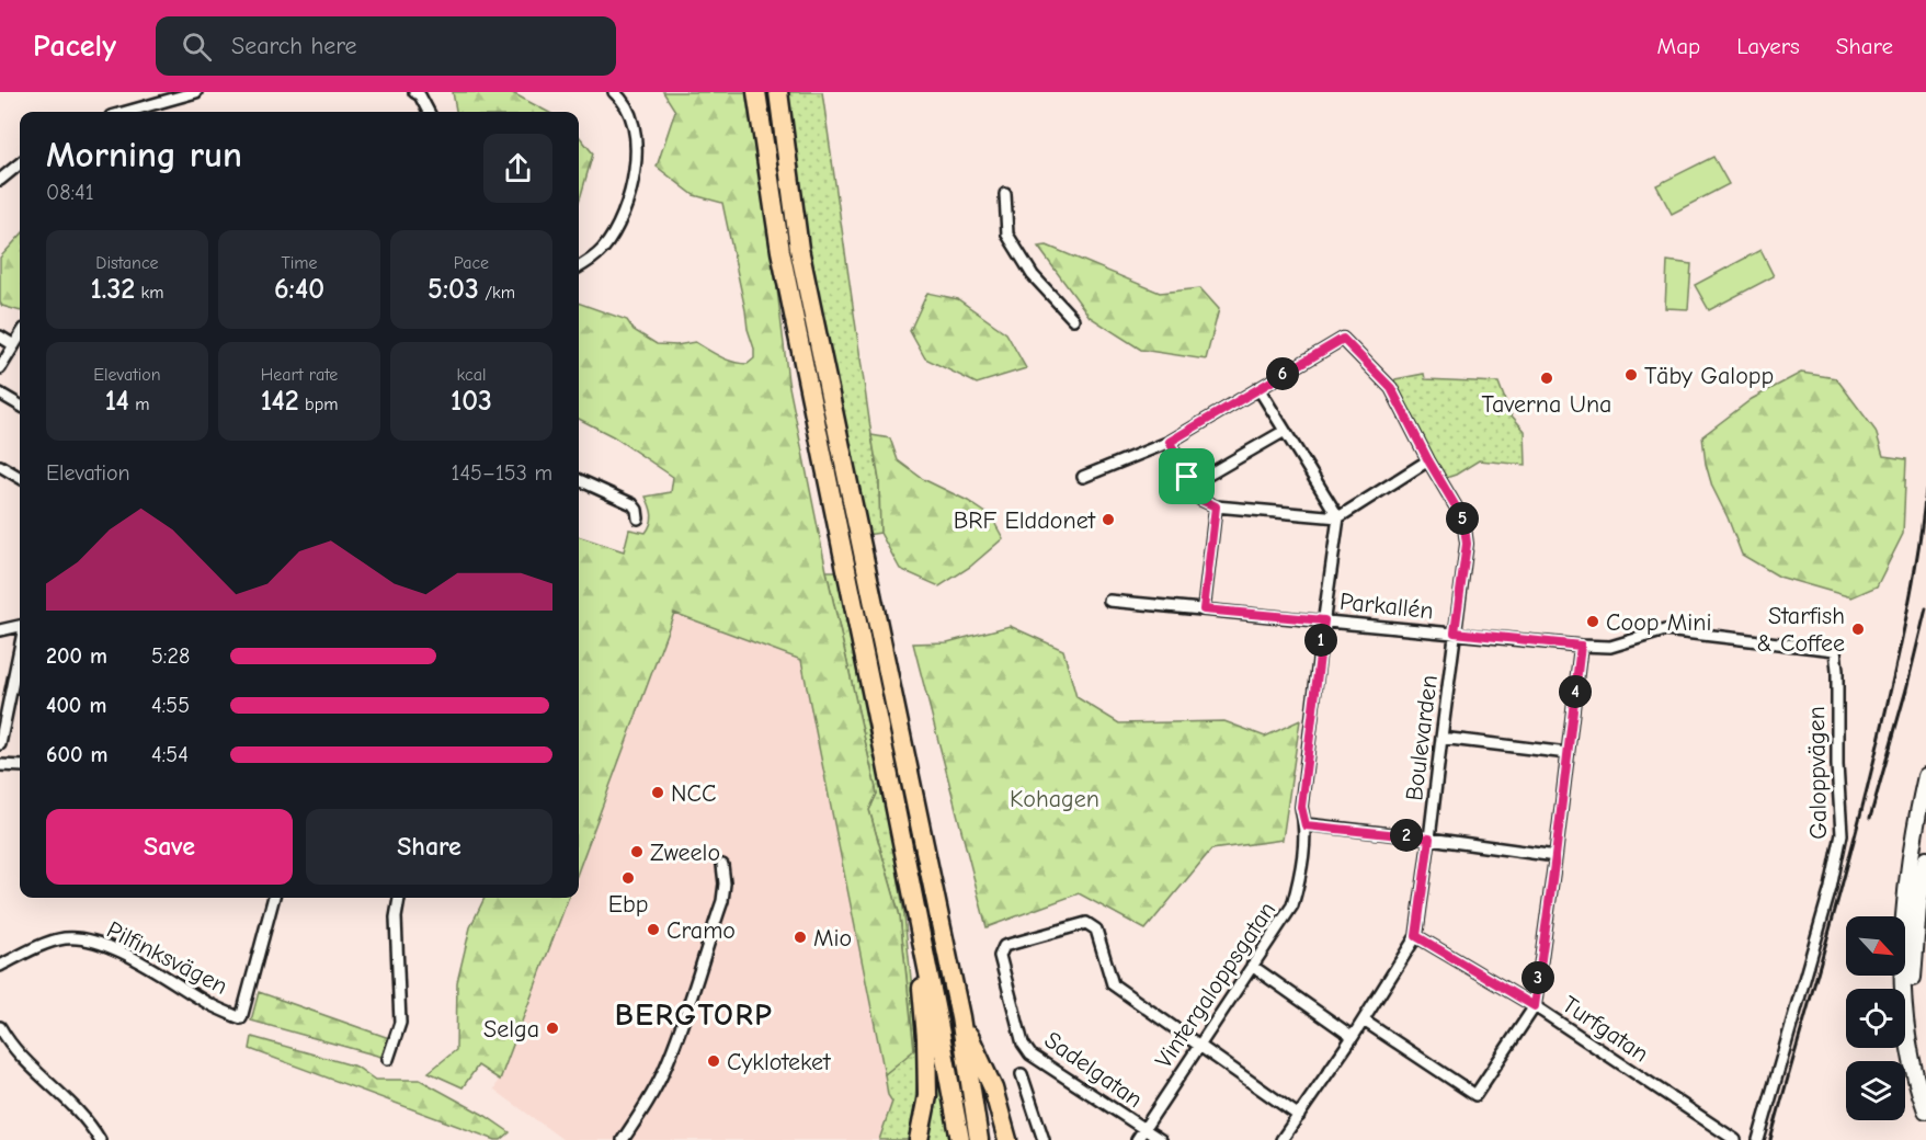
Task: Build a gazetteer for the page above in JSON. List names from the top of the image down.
{
  "streets": {
    "street": [
      "Parkallén",
      "Boulevarden",
      "Galoppvägen",
      "Pilfinksvägen",
      "Vintergaloppsgatan",
      "Turfgatan",
      "Sadelgatan"
    ]
  },
  "crossings": [
    ["Parkallén", "Boulevarden"],
    ["Parkallén", "Galoppvägen"],
    ["Parkallén", "Vintergaloppsgatan"],
    ["Boulevarden", "Turfgatan"],
    ["Vintergaloppsgatan", "Sadelgatan"]
  ],
  "districts": ["BERGTORP"],
  "parks": ["Kohagen"],
  "places": [
    "Täby Galopp",
    "Taverna Una",
    "BRF Elddonet",
    "Coop Mini",
    "Starfish & Coffee",
    "NCC",
    "Zweelo",
    "Ebp",
    "Cramo",
    "Mio",
    "Selga",
    "Cykloteket"
  ],
  "north": "bottom right",
  "page": {
    "header": "Pacely",
    "search": "Search here",
    "nav": ["Map", "Layers", "Share"],
    "heading": ["Morning run", "08:41"],
    "stats": [
      ["Distance", "1.32 km"],
      ["Time", "6:40"],
      ["Pace", "5:03 /km"],
      ["Elevation", "14 m"],
      ["Heart rate", "142 bpm"],
      ["kcal", "103"]
    ],
    "pins": [
      "6",
      "5",
      "1",
      "4",
      "2",
      "3"
    ],
    "chart": ["Elevation", "145–153 m"],
    "list": [
      {
        "name": "200 m",
        "note": "5:28"
      },
      {
        "name": "400 m",
        "note": "4:55"
      },
      {
        "name": "600 m",
        "note": "4:54"
      }
    ],
    "buttons": ["Save", "Share"]
  }
}
